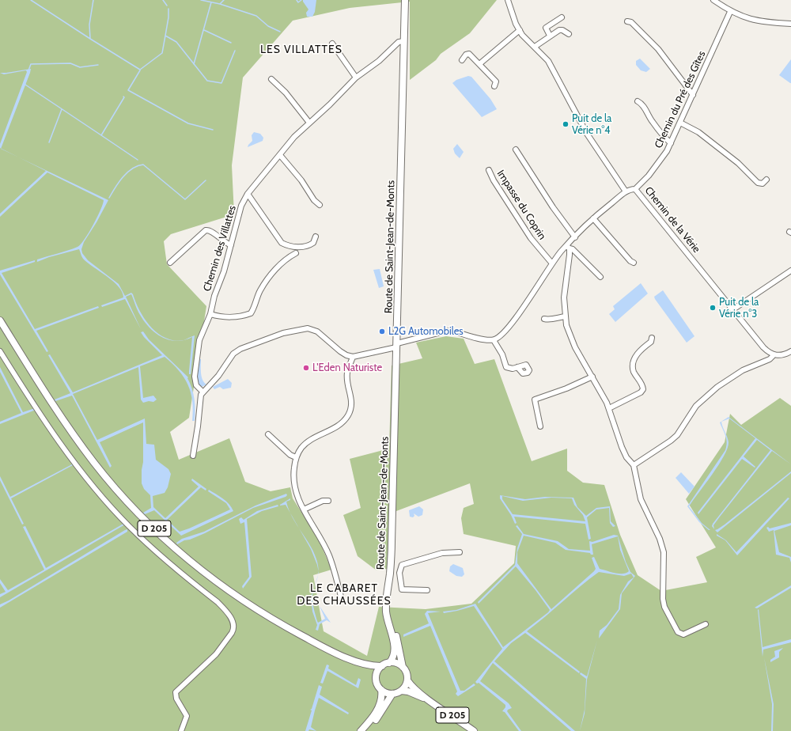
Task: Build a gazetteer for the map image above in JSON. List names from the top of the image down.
{
  "streets": {
    "main road": ["Route de Saint-Jean-de-Monts", "D 205"],
    "street": [
      "Chemin du Pré des Gîtes",
      "Impasse du Coprin",
      "Chemin de la Vérie",
      "Chemin des Villattes"
    ]
  },
  "crossings": [
    ["Chemin du Pré des Gîtes", "Chemin de la Vérie"],
    ["Impasse du Coprin", "Chemin de la Vérie"],
    ["Route de Saint-Jean-de-Monts", "Chemin des Villattes"]
  ],
  "districts": ["LES VILLATTES", "LE CABARET DES CHAUSSÉES"],
  "places": [
    "Puit de la Vérie n°4",
    "Puit de la Vérie n°3",
    "L2G Automobiles",
    "L'Eden Naturiste"
  ]
}
